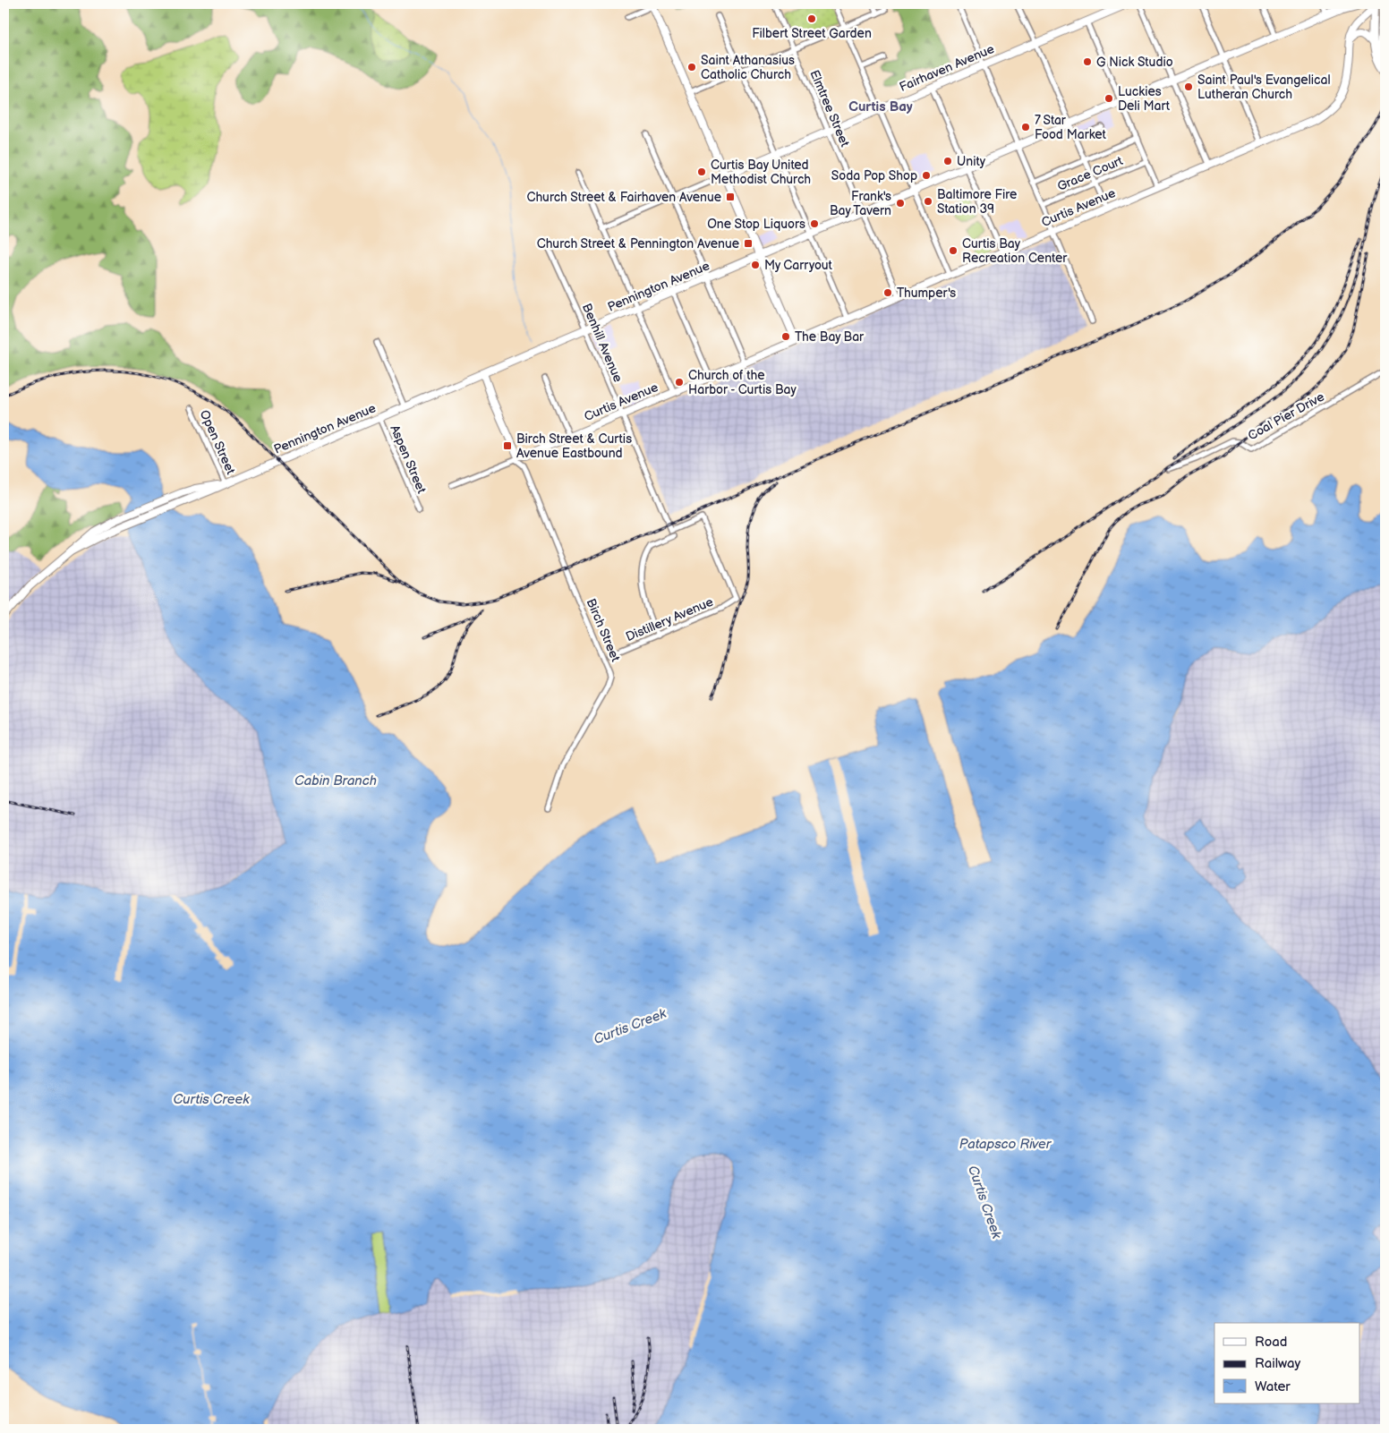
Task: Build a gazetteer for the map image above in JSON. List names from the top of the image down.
{
  "streets": {
    "main road": [
      "Fairhaven Avenue",
      "Curtis Avenue",
      "Pennington Avenue",
      "Birch Street"
    ],
    "street": [
      "Elmtree Street",
      "Grace Court",
      "Benhill Avenue",
      "Coal Pier Drive",
      "Open Street",
      "Aspen Street",
      "Distillery Avenue"
    ]
  },
  "crossings": [
    ["Fairhaven Avenue", "Elmtree Street"],
    ["Elmtree Street", "Curtis Avenue"],
    ["Elmtree Street", "Pennington Avenue"],
    ["Curtis Avenue", "Benhill Avenue"],
    ["Curtis Avenue", "Birch Street"],
    ["Pennington Avenue", "Benhill Avenue"],
    ["Pennington Avenue", "Open Street"],
    ["Pennington Avenue", "Aspen Street"],
    ["Pennington Avenue", "Birch Street"],
    ["Benhill Avenue", "Distillery Avenue"]
  ],
  "districts": ["Curtis Bay"],
  "water": ["Cabin Branch", "Curtis Creek", "Patapsco River"],
  "places": {
    "other": [
      "Filbert Street Garden",
      "G Nick Studio",
      "Saint Athanasius Catholic Church",
      "Saint Paul's Evangelical Lutheran Church",
      "Luckies Deli Mart",
      "7 Star Food Market",
      "Unity",
      "Curtis Bay United Methodist Church",
      "Soda Pop Shop",
      "Baltimore Fire Station 39",
      "Frank's Bay Tavern",
      "One Stop Liquors",
      "Curtis Bay Recreation Center",
      "My Carryout",
      "Thumper's",
      "The Bay Bar",
      "Church of the Harbor - Curtis Bay"
    ],
    "transit": ["Church Street & Fairhaven Avenue", "Church Street & Pennington Avenue", "Birch Street & Curtis Avenue Eastbound"]
  },
  "legend": ["Road", "Railway", "Water"]
}
